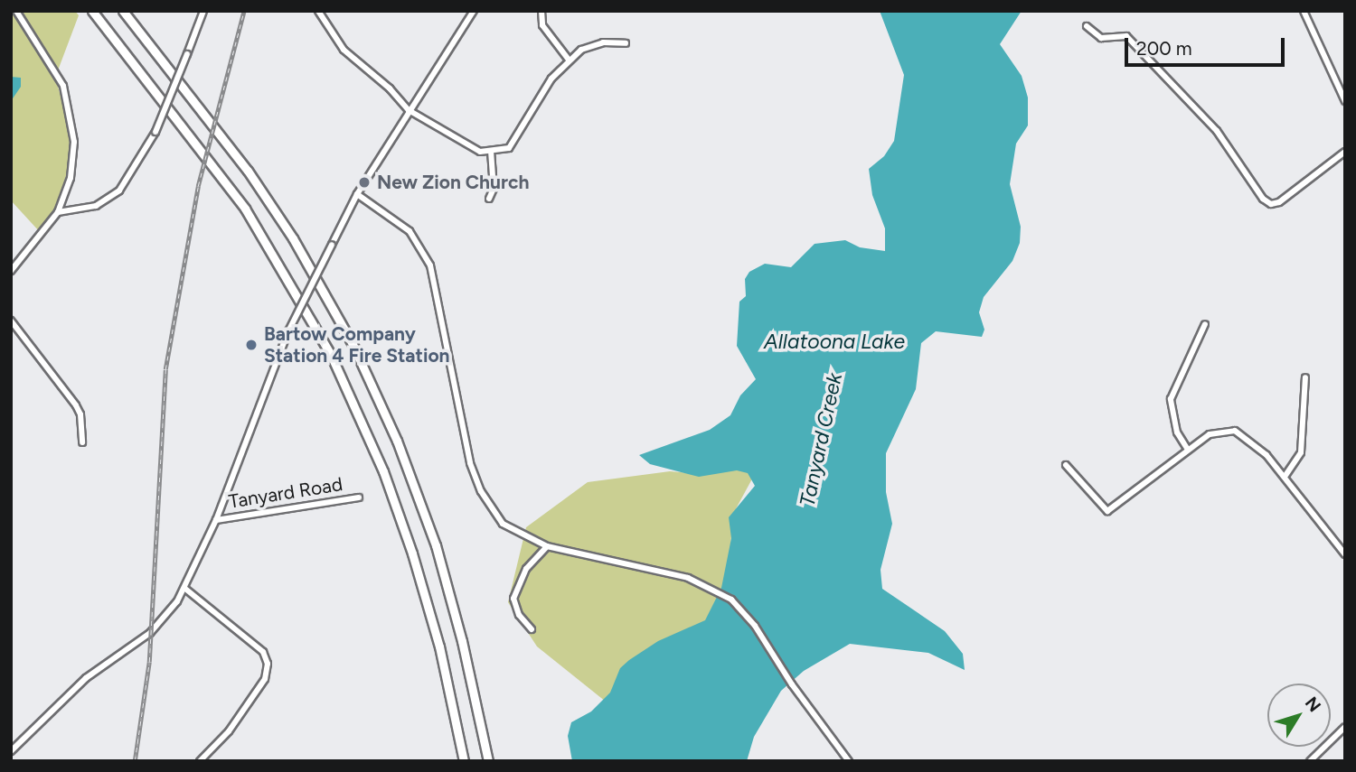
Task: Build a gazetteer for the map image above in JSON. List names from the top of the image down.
{
  "streets": {
    "street": ["Tanyard Road"]
  },
  "water": ["Allatoona Lake", "Tanyard Creek"],
  "places": ["New Zion Church", "Bartow Company Station 4 Fire Station"],
  "scale_bar": "200 m",
  "north": "top right"
}
